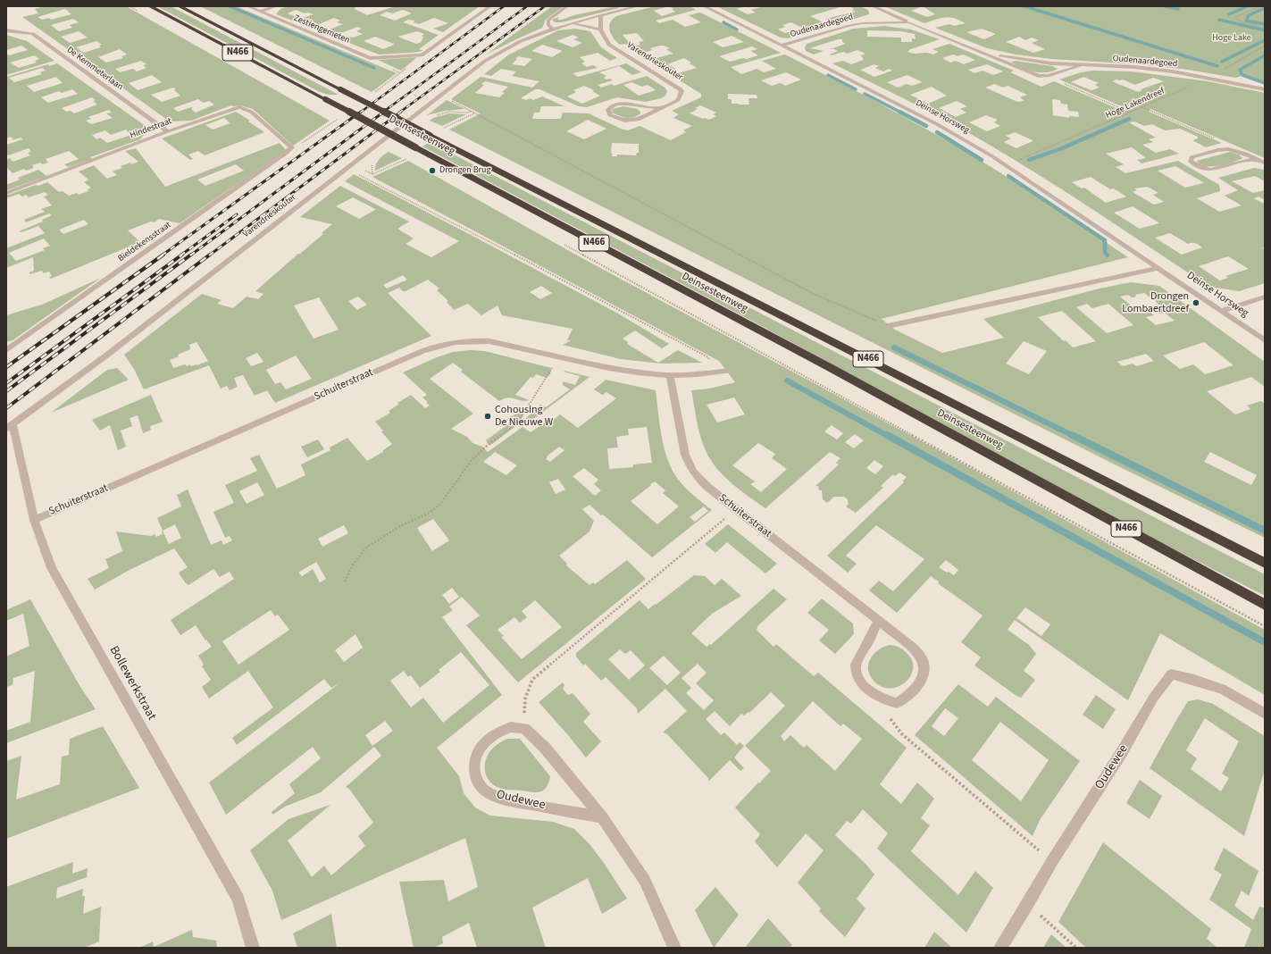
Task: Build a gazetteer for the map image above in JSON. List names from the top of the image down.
{
  "streets": {
    "highway": ["N466", "Deinsesteenweg"],
    "street": [
      "Oudenaardegoed",
      "Zestiengemeten",
      "Varendrieskouter",
      "De Kemmeterlaan",
      "Deinse Horsweg",
      "Hindestraat",
      "Bieldekensstraat",
      "Schuiterstraat",
      "Bollewerkstraat",
      "Oudewee"
    ],
    "path": ["Hoge Lakendreef"]
  },
  "crossings": [
    ["Oudenaardegoed", "Hoge Lakendreef"],
    ["Oudenaardegoed", "Deinse Horsweg"],
    ["Varendrieskouter", "Bollewerkstraat"],
    ["De Kemmeterlaan", "Hindestraat"],
    ["Hoge Lakendreef", "Deinse Horsweg"],
    ["Hindestraat", "Bieldekensstraat"],
    ["Schuiterstraat", "Bollewerkstraat"]
  ],
  "parks": ["Hoge Lake"],
  "places": ["Drongen Brug", "Drongen Lombaertdreef", "Cohousing De Nieuwe W"]
}
